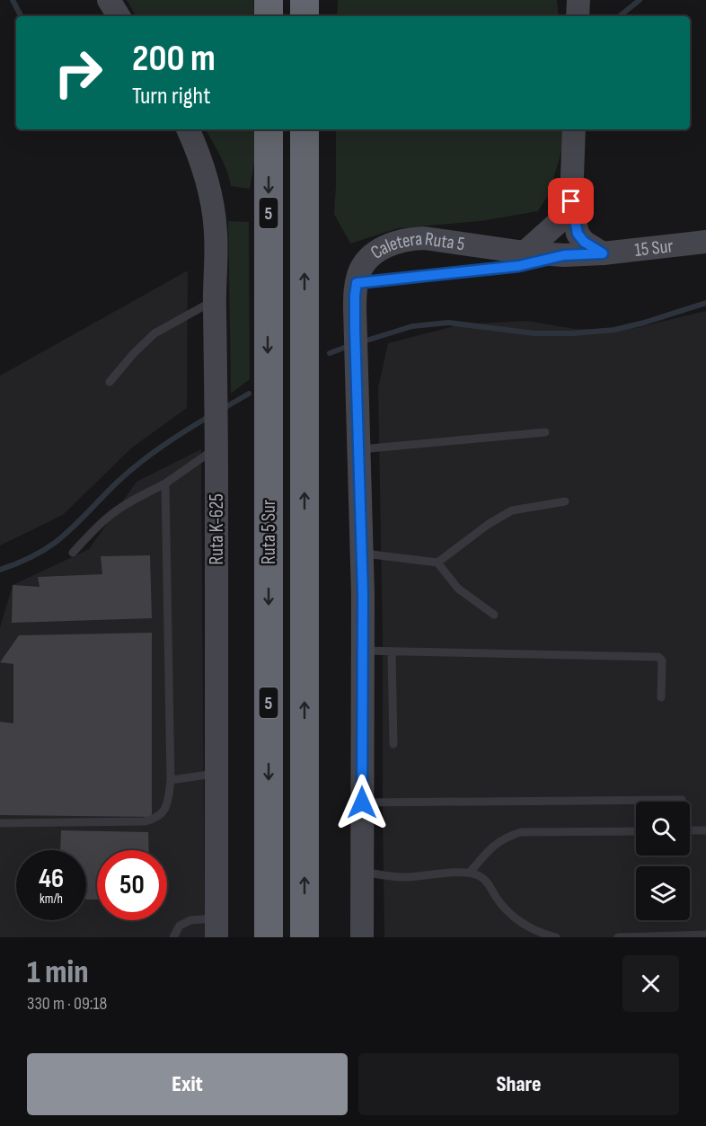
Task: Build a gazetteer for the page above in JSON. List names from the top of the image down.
{
  "streets": {
    "highway": ["5", "Ruta 5 Sur"],
    "main road": ["15 Sur", "Caletera Ruta 5", "Ruta K-625"]
  },
  "crossings": [
    ["15 Sur", "Caletera Ruta 5"]
  ],
  "page": {
    "turn": ["200 m", "Turn right"],
    "speed": "46 km/h",
    "limit": "50",
    "heading": ["1 min", "330 m · 09:18"],
    "buttons": ["Exit", "Share"]
  }
}
